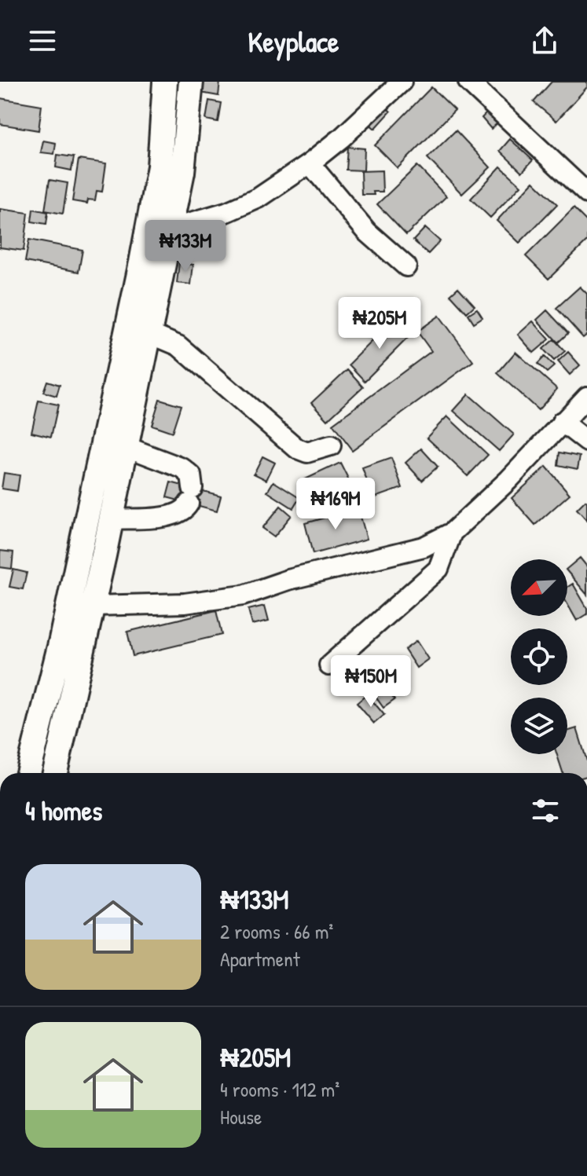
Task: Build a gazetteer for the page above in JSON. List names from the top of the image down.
{
  "north": "bottom left",
  "page": {
    "header": "Keyplace",
    "price": [
      "₦133M",
      "₦205M",
      "₦169M",
      "₦150M"
    ],
    "heading": "4 homes",
    "list": [
      {
        "name": "₦133M",
        "note": "2 rooms · 66 m² · Apartment"
      },
      {
        "name": "₦205M",
        "note": "4 rooms · 112 m² · House"
      }
    ]
  }
}
